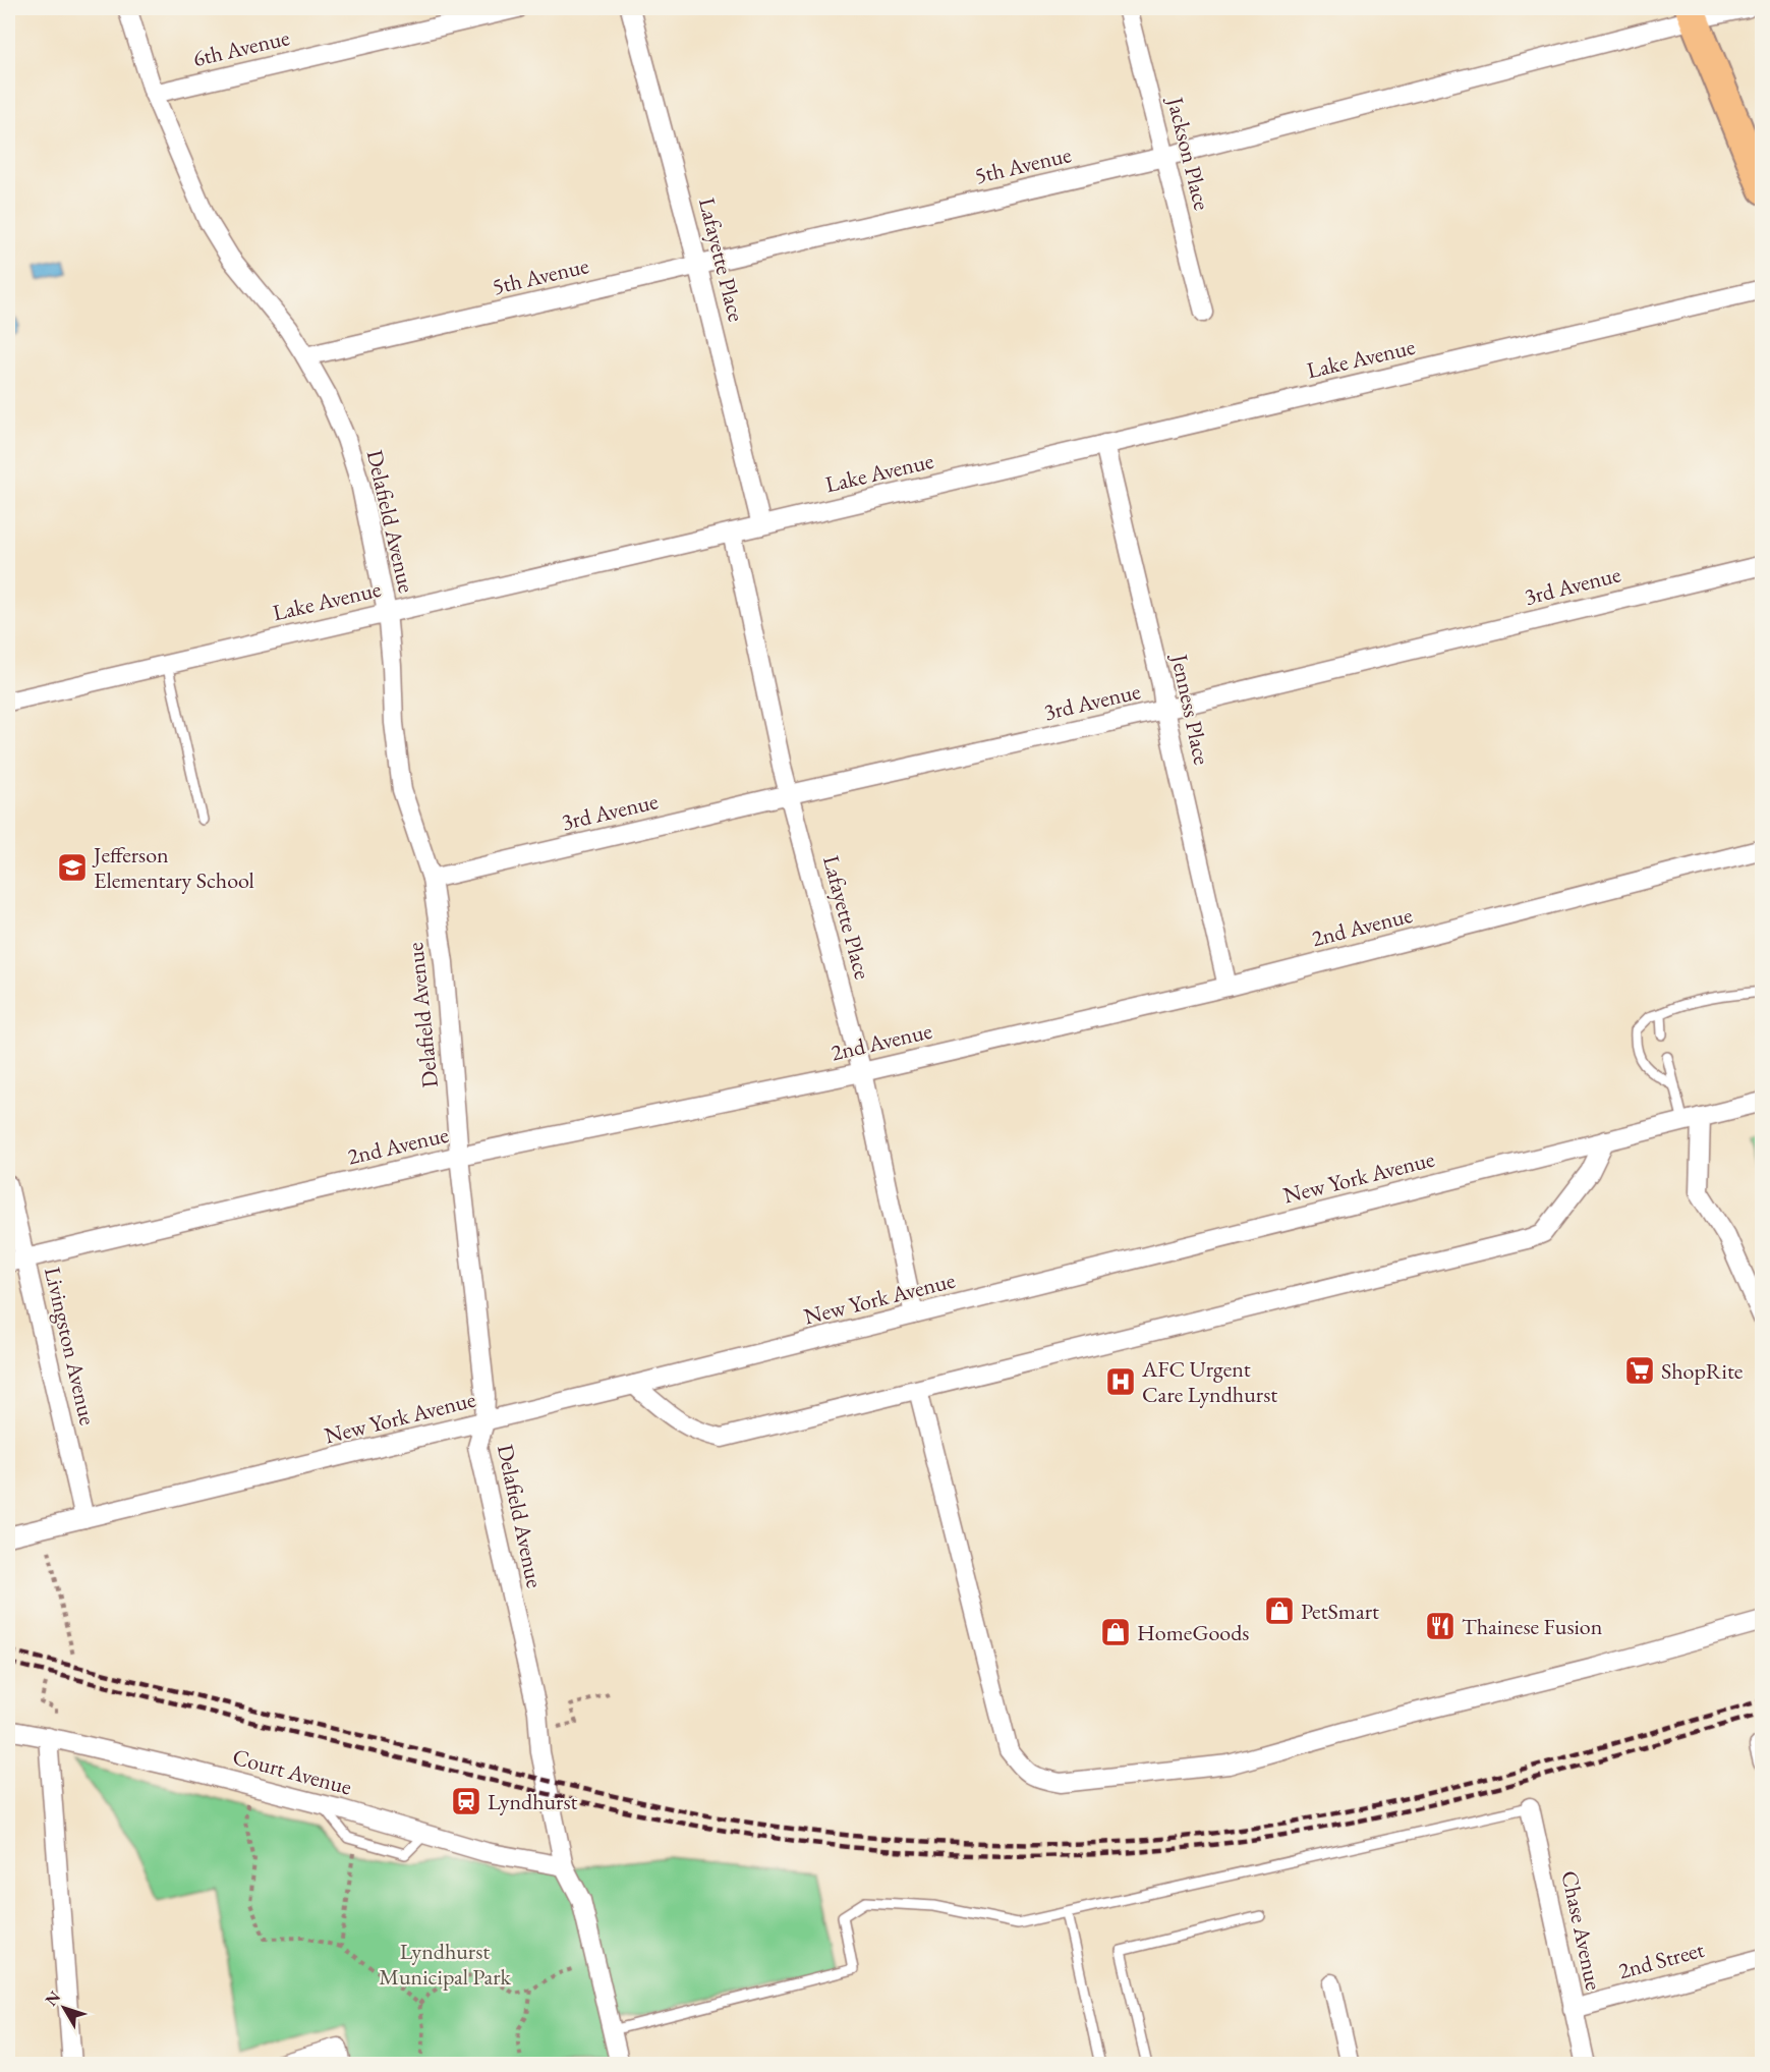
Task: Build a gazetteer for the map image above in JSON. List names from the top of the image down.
{
  "streets": {
    "street": [
      "6th Avenue",
      "Jackson Place",
      "5th Avenue",
      "Lafayette Place",
      "Lake Avenue",
      "Delafield Avenue",
      "3rd Avenue",
      "Jenness Place",
      "2nd Avenue",
      "New York Avenue",
      "Livingston Avenue",
      "Court Avenue",
      "Chase Avenue",
      "2nd Street"
    ]
  },
  "crossings": [
    ["6th Avenue", "Delafield Avenue"],
    ["Jackson Place", "5th Avenue"],
    ["5th Avenue", "Lafayette Place"],
    ["5th Avenue", "Delafield Avenue"],
    ["Lafayette Place", "Lake Avenue"],
    ["Lafayette Place", "3rd Avenue"],
    ["Lafayette Place", "2nd Avenue"],
    ["Lafayette Place", "New York Avenue"],
    ["Lake Avenue", "Delafield Avenue"],
    ["Lake Avenue", "Jenness Place"],
    ["Delafield Avenue", "3rd Avenue"],
    ["Delafield Avenue", "2nd Avenue"],
    ["Delafield Avenue", "New York Avenue"],
    ["Delafield Avenue", "Court Avenue"],
    ["3rd Avenue", "Jenness Place"],
    ["Jenness Place", "2nd Avenue"],
    ["2nd Avenue", "Livingston Avenue"],
    ["New York Avenue", "Livingston Avenue"],
    ["Chase Avenue", "2nd Street"]
  ],
  "parks": ["Lyndhurst Municipal Park"],
  "places": {
    "school or university": ["Jefferson Elementary School"],
    "supermarket": ["ShopRite"],
    "hospital": ["AFC Urgent Care Lyndhurst"],
    "shop": ["PetSmart", "HomeGoods"],
    "restaurant": ["Thainese Fusion"],
    "station": ["Lyndhurst"]
  },
  "north": "top left"
}
